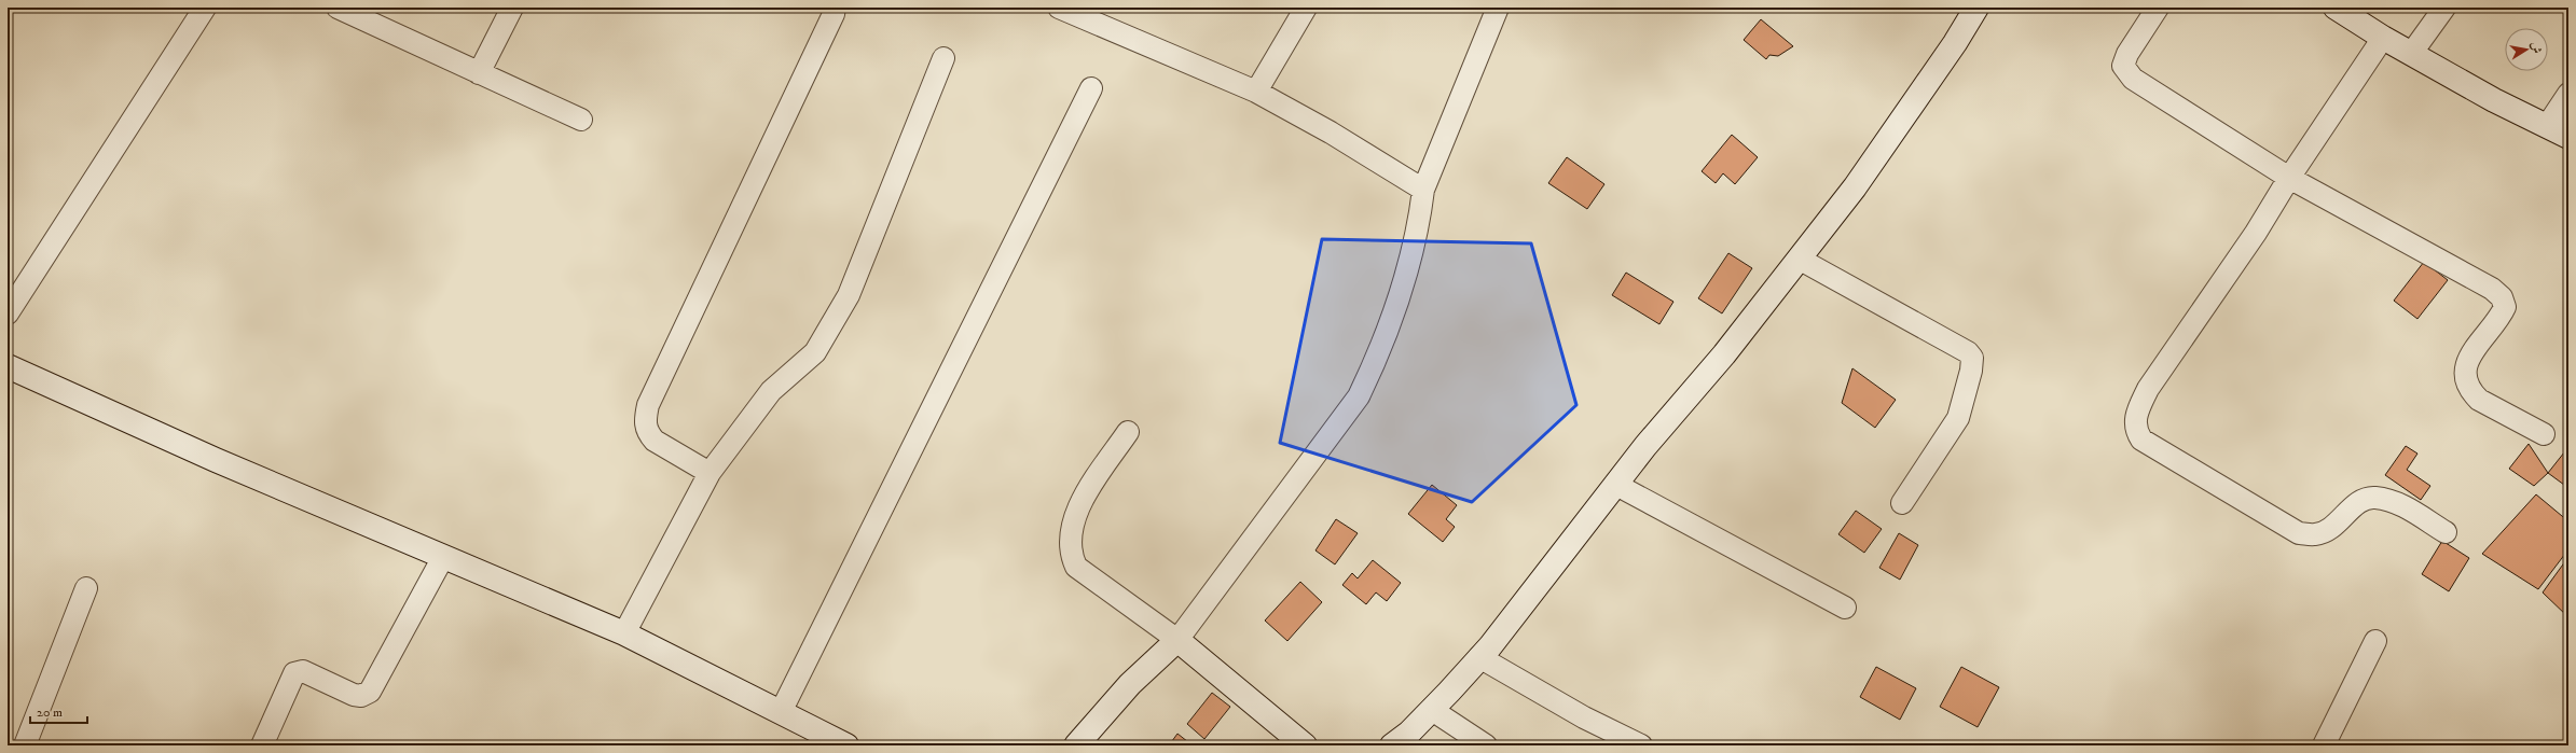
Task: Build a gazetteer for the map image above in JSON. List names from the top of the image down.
{
  "scale_bar": "20 m",
  "north": "right"
}
